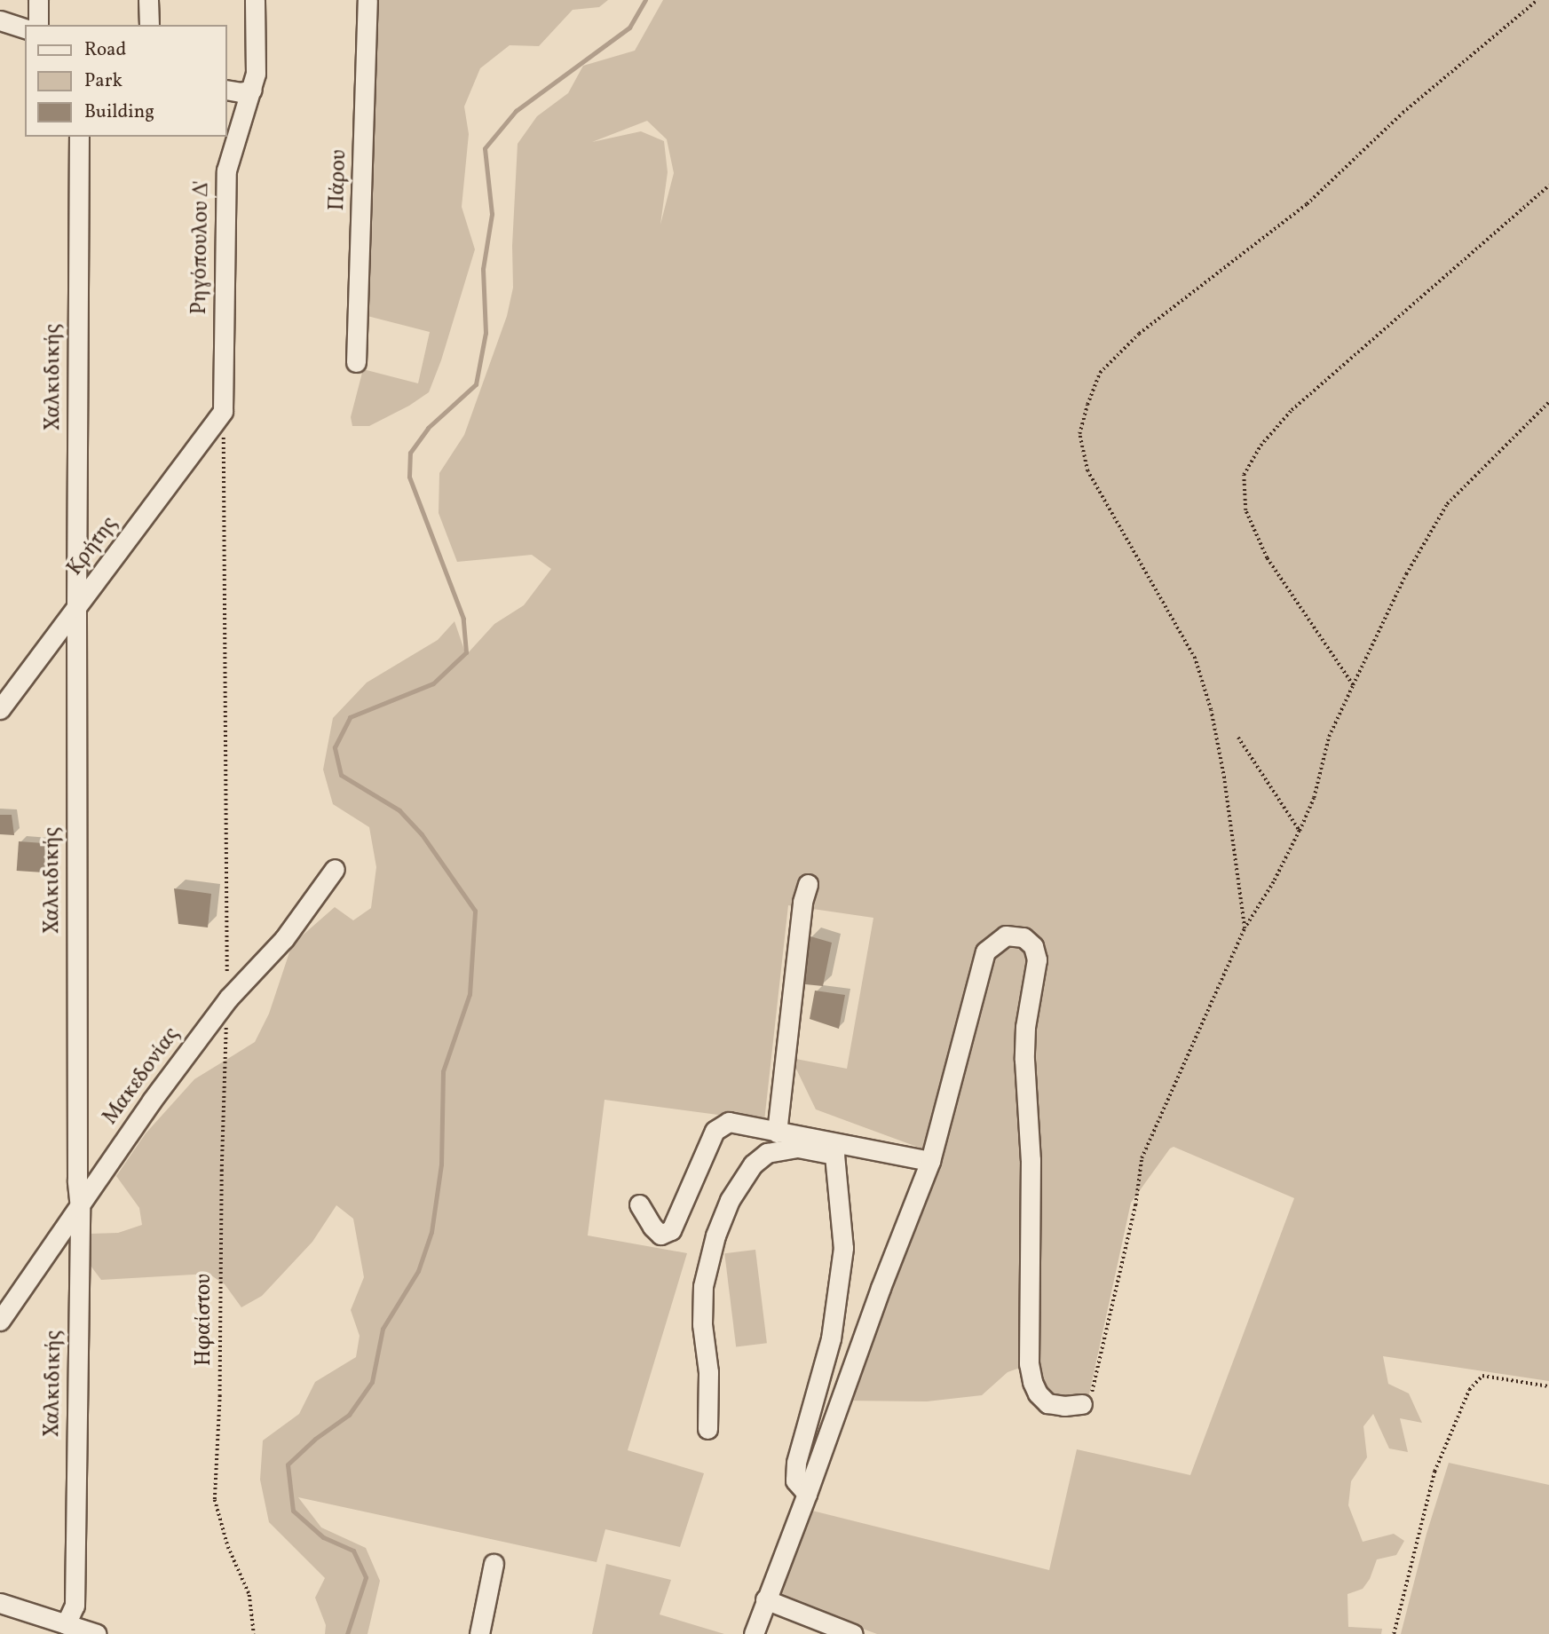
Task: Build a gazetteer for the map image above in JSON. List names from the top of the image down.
{
  "streets": {
    "street": [
      "Πάρου",
      "Ρηγόπουλου Δ'",
      "Χαλκιδικής",
      "Κρήτης",
      "Μακεδονίας"
    ],
    "path": ["Ηφαίστου"]
  },
  "crossings": [
    ["Ρηγόπουλου Δ'", "Κρήτης"],
    ["Ρηγόπουλου Δ'", "Ηφαίστου"],
    ["Χαλκιδικής", "Κρήτης"],
    ["Χαλκιδικής", "Μακεδονίας"],
    ["Κρήτης", "Ηφαίστου"],
    ["Μακεδονίας", "Ηφαίστου"]
  ],
  "legend": ["Road", "Park", "Building"]
}
